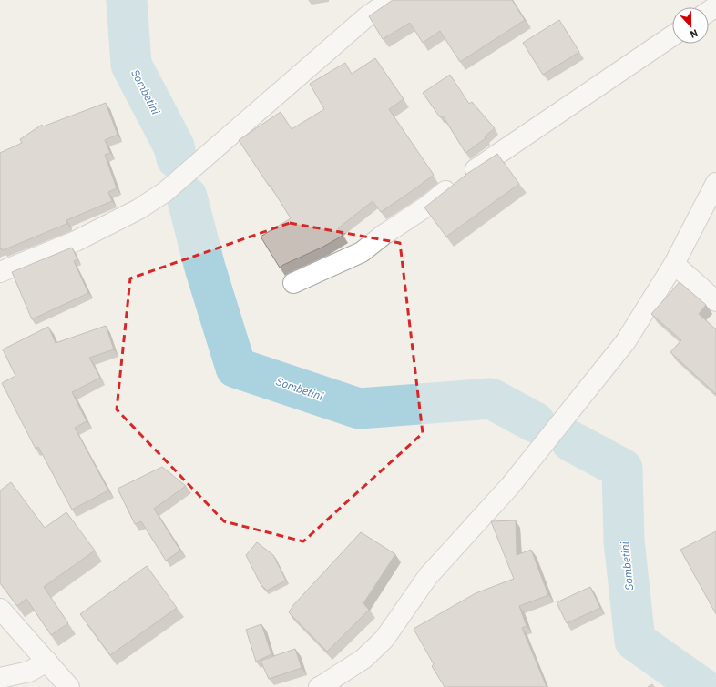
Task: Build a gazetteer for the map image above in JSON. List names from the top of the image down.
{
  "water": ["Sombetini"],
  "north": "bottom"
}
